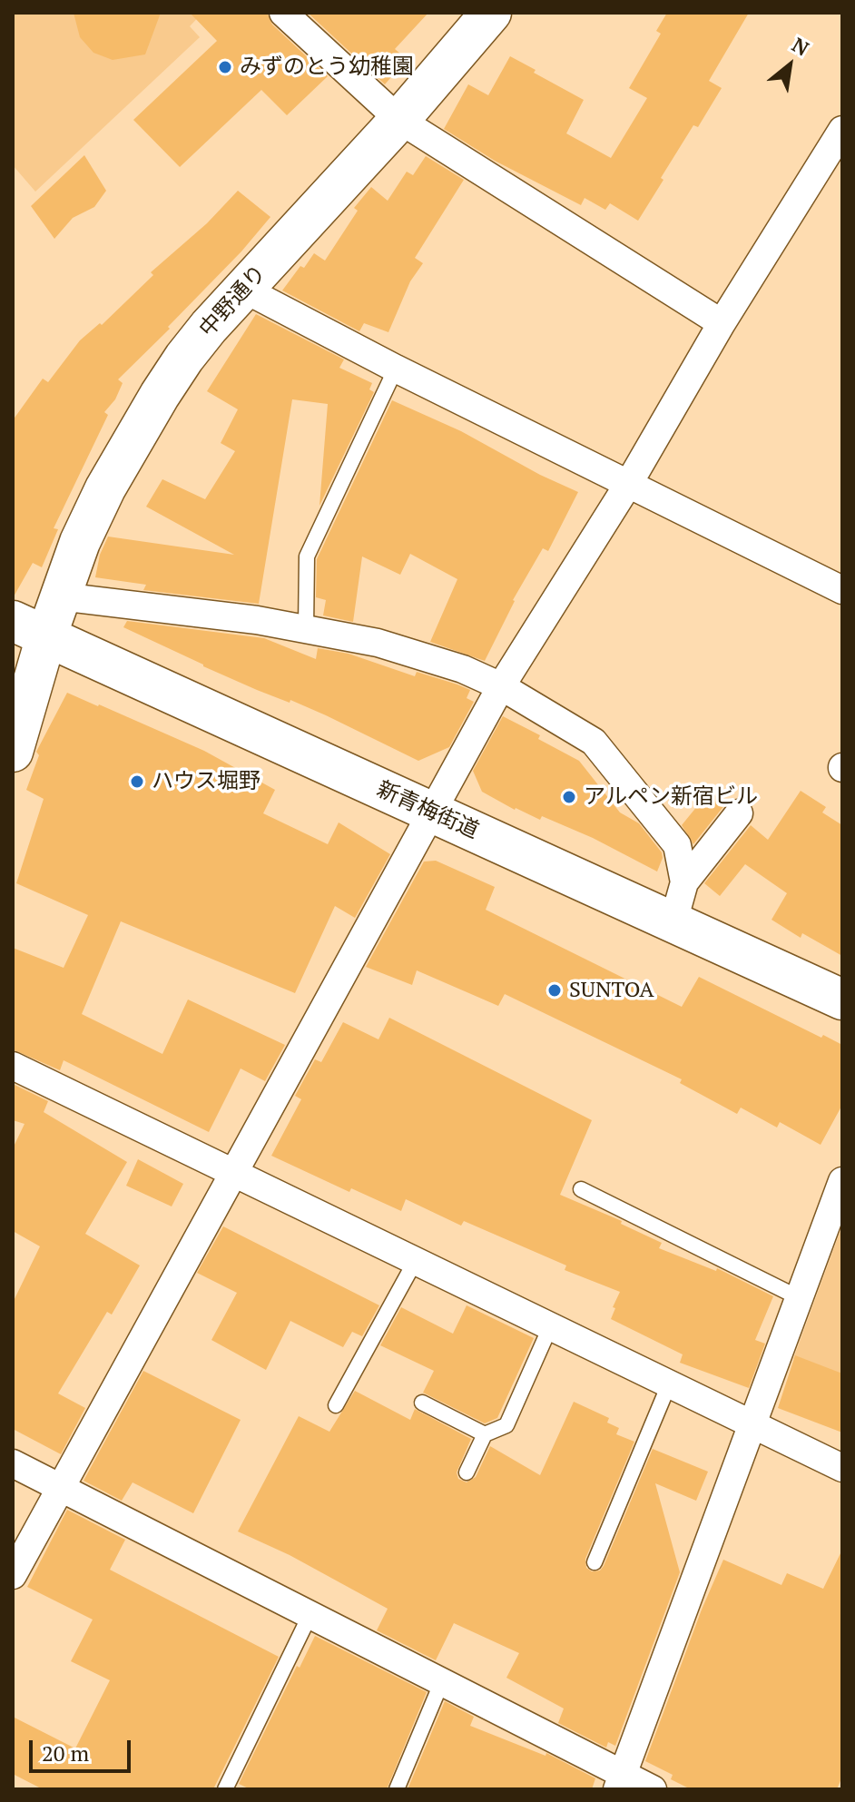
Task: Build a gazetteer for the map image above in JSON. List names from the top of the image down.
{
  "streets": {
    "main road": ["中野通り", "新青梅街道"]
  },
  "crossings": [
    ["中野通り", "新青梅街道"]
  ],
  "places": [
    "みずのとう幼稚園",
    "ハウス堀野",
    "アルペン新宿ビル",
    "SUNTOA"
  ],
  "scale_bar": "20 m",
  "north": "top right"
}
